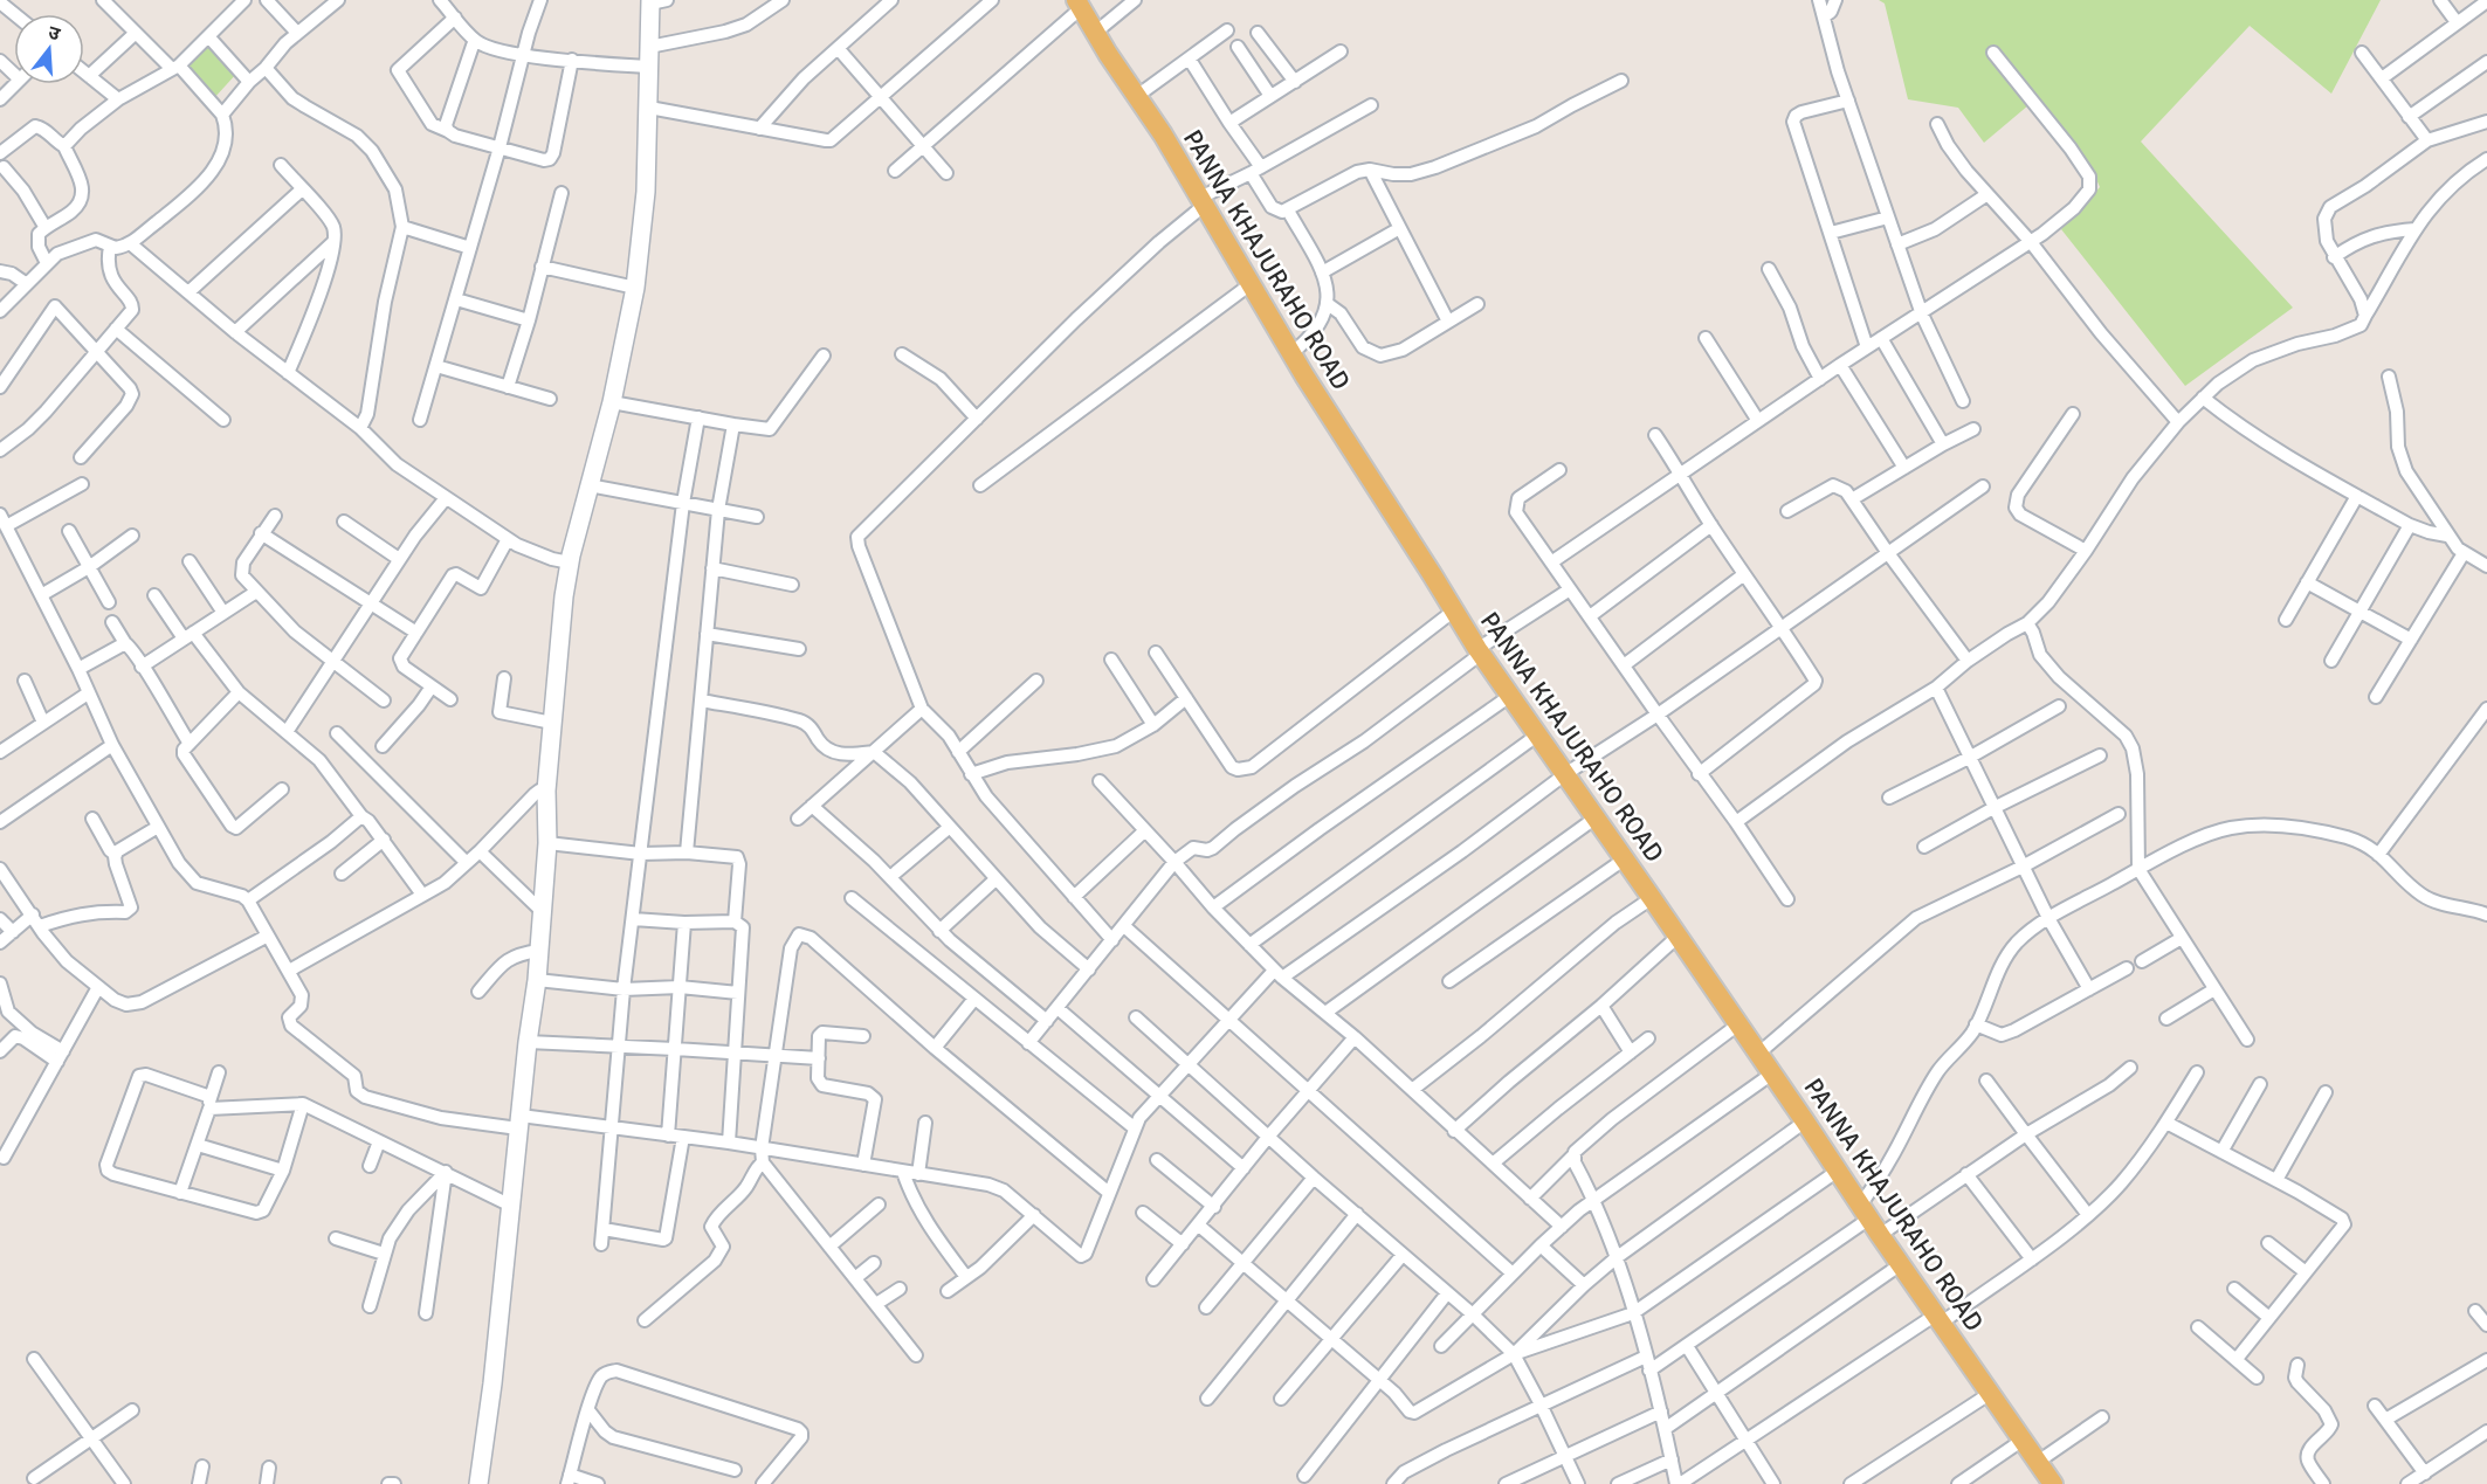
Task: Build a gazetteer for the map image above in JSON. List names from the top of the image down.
{
  "streets": {
    "main road": ["PANNA KHAJURAHO ROAD"]
  },
  "north": "top"
}
